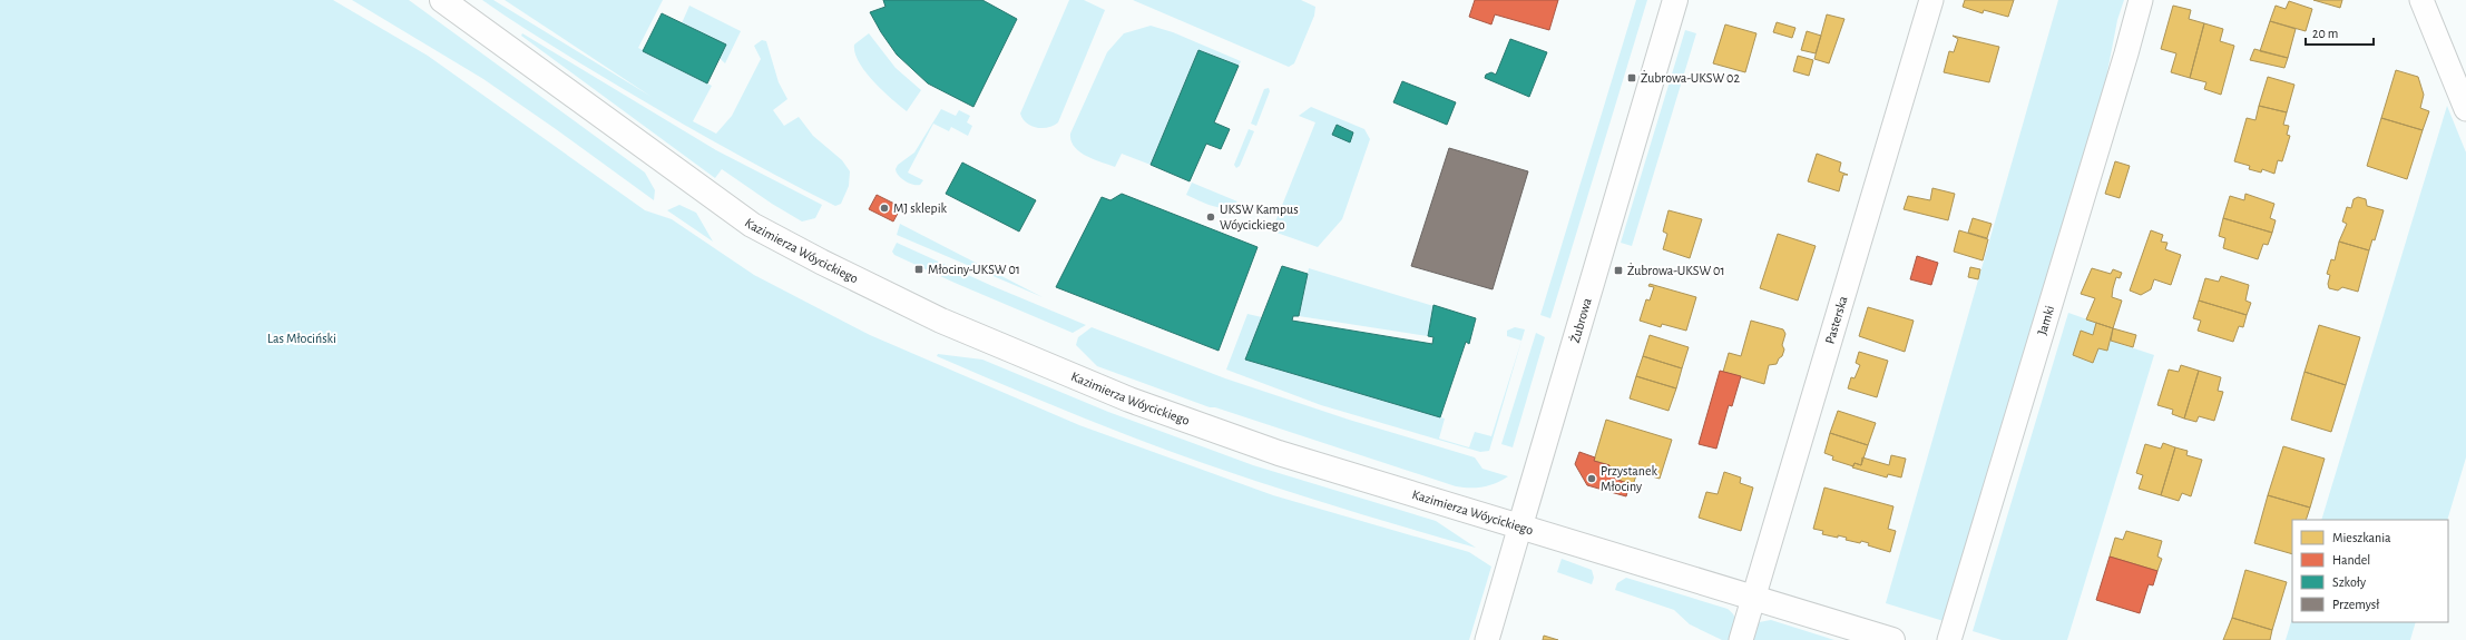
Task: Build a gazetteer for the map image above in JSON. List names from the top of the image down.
{
  "streets": {
    "street": [
      "Kazimierza Wóycickiego",
      "Żubrowa",
      "Pasterska",
      "Jamki"
    ]
  },
  "crossings": [
    ["Kazimierza Wóycickiego", "Żubrowa"],
    ["Kazimierza Wóycickiego", "Pasterska"]
  ],
  "parks": ["Las Młociński"],
  "places": {
    "transit": ["Żubrowa-UKSW 02", "Młociny-UKSW 01", "Żubrowa-UKSW 01"],
    "other": ["MJ sklepik", "UKSW Kampus Wóycickiego", "Przystanek Młociny"]
  },
  "legend": [
    "Mieszkania",
    "Handel",
    "Szkoły",
    "Przemysł"
  ],
  "scale_bar": "20 m"
}
